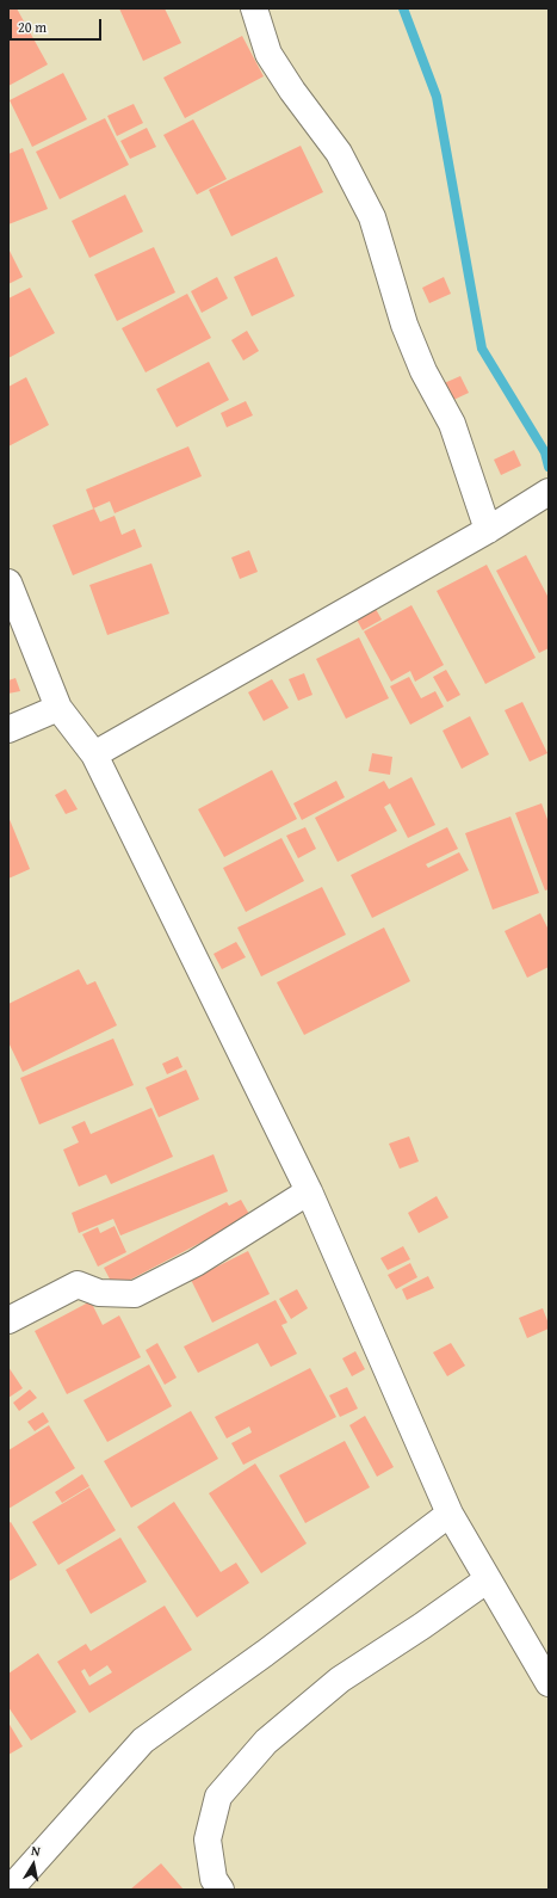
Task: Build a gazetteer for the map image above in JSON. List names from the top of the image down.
{
  "scale_bar": "20 m",
  "north": "top"
}
